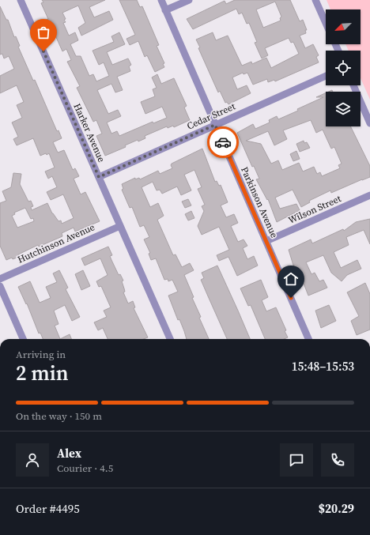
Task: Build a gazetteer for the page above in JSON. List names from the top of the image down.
{
  "streets": {
    "street": [
      "Cedar Street",
      "Harker Avenue",
      "Parkinson Avenue",
      "Wilson Street",
      "Hutchinson Avenue"
    ]
  },
  "crossings": [
    ["Cedar Street", "Harker Avenue"],
    ["Cedar Street", "Parkinson Avenue"],
    ["Harker Avenue", "Hutchinson Avenue"],
    ["Parkinson Avenue", "Wilson Street"]
  ],
  "north": "bottom left",
  "page": {
    "heading": ["2 min", "Arriving in", "15:48–15:53"],
    "panel": [
      "Alex",
      "Courier · 4.5",
      "Order #4495",
      "$20.29"
    ],
    "bar": "On the way · 150 m"
  }
}
